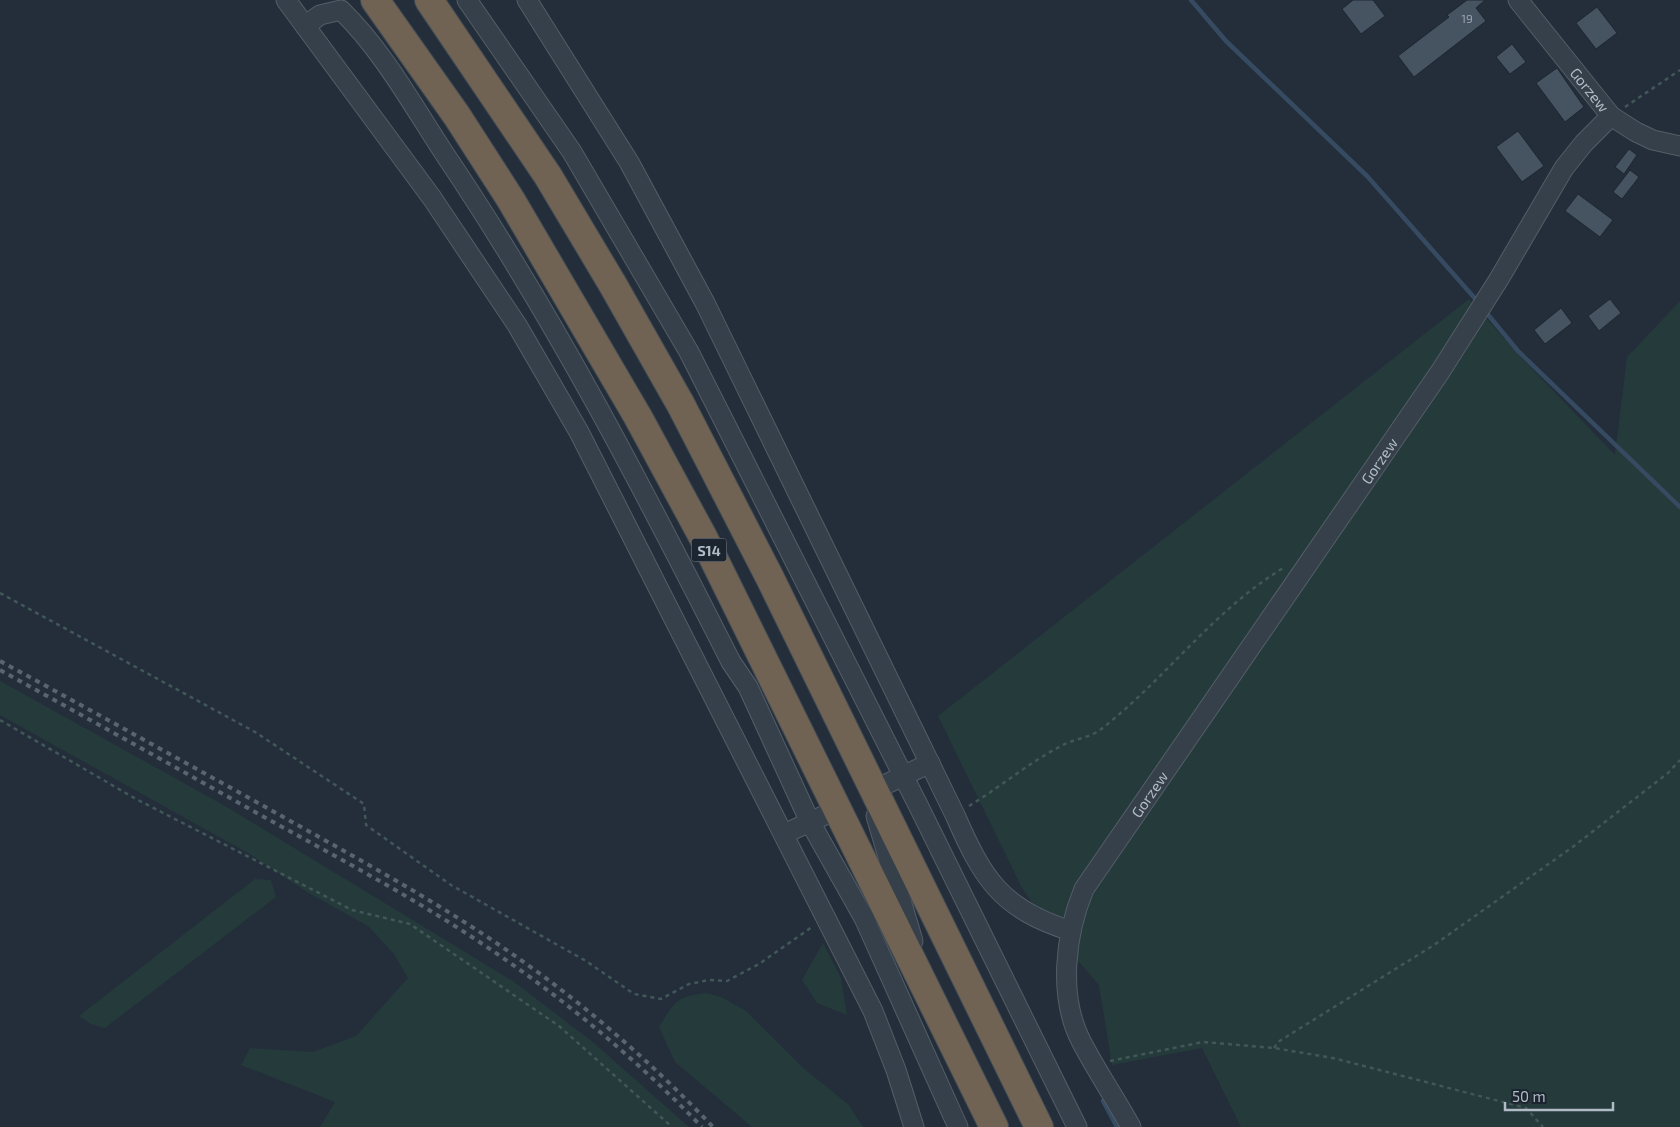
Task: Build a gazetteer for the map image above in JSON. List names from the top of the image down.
{
  "streets": {
    "highway": ["S14"],
    "street": ["Gorzew"]
  },
  "house_numbers": ["19"],
  "scale_bar": "50 m"
}
